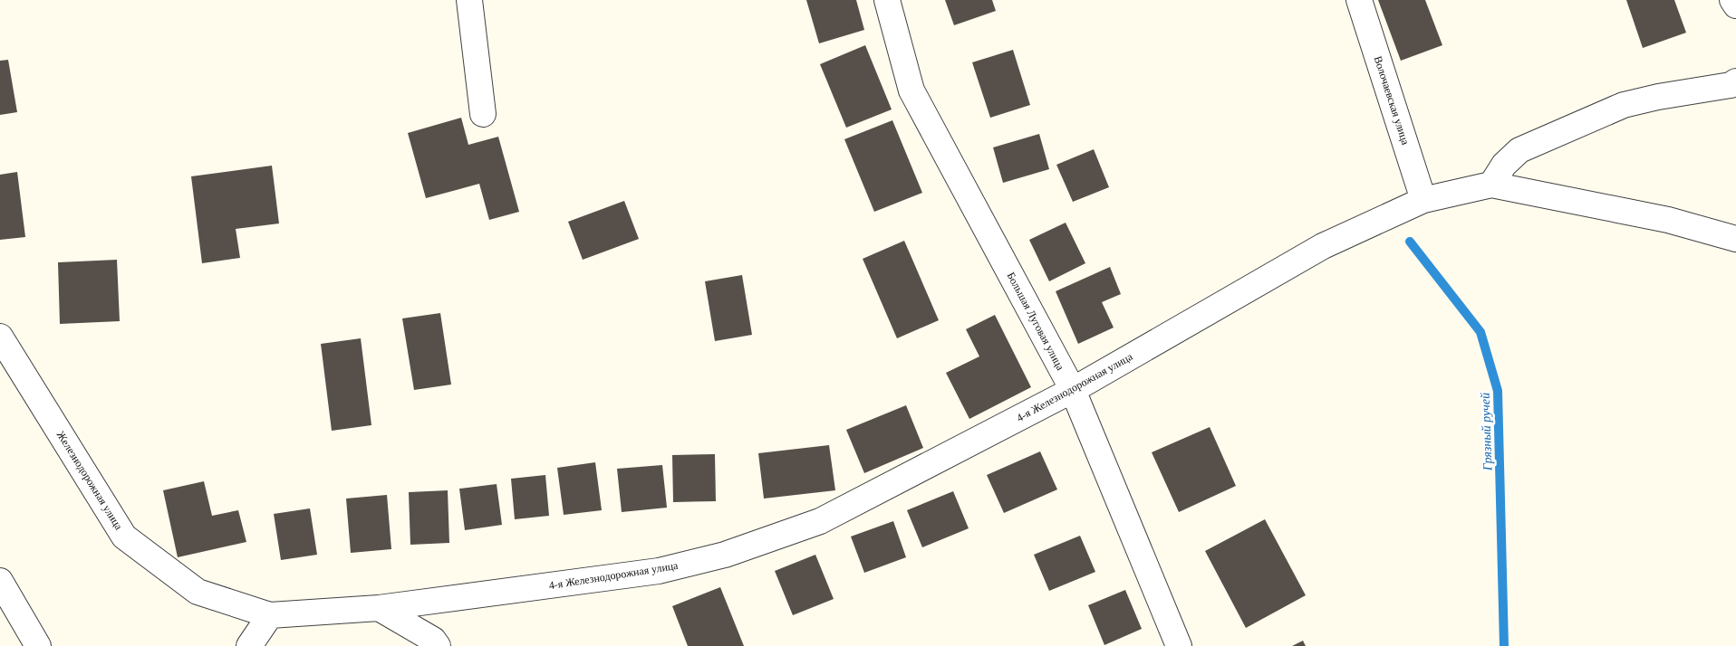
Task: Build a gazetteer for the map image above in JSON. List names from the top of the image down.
{
  "streets": {
    "street": [
      "Волочаевская улица",
      "Большая Луговая улица",
      "4-я Железнодорожная улица",
      "Железнодорожная улица"
    ]
  },
  "crossings": [
    ["Волочаевская улица", "4-я Железнодорожная улица"],
    ["Большая Луговая улица", "4-я Железнодорожная улица"],
    ["4-я Железнодорожная улица", "Железнодорожная улица"]
  ],
  "water": ["Грязный ручей"]
}
